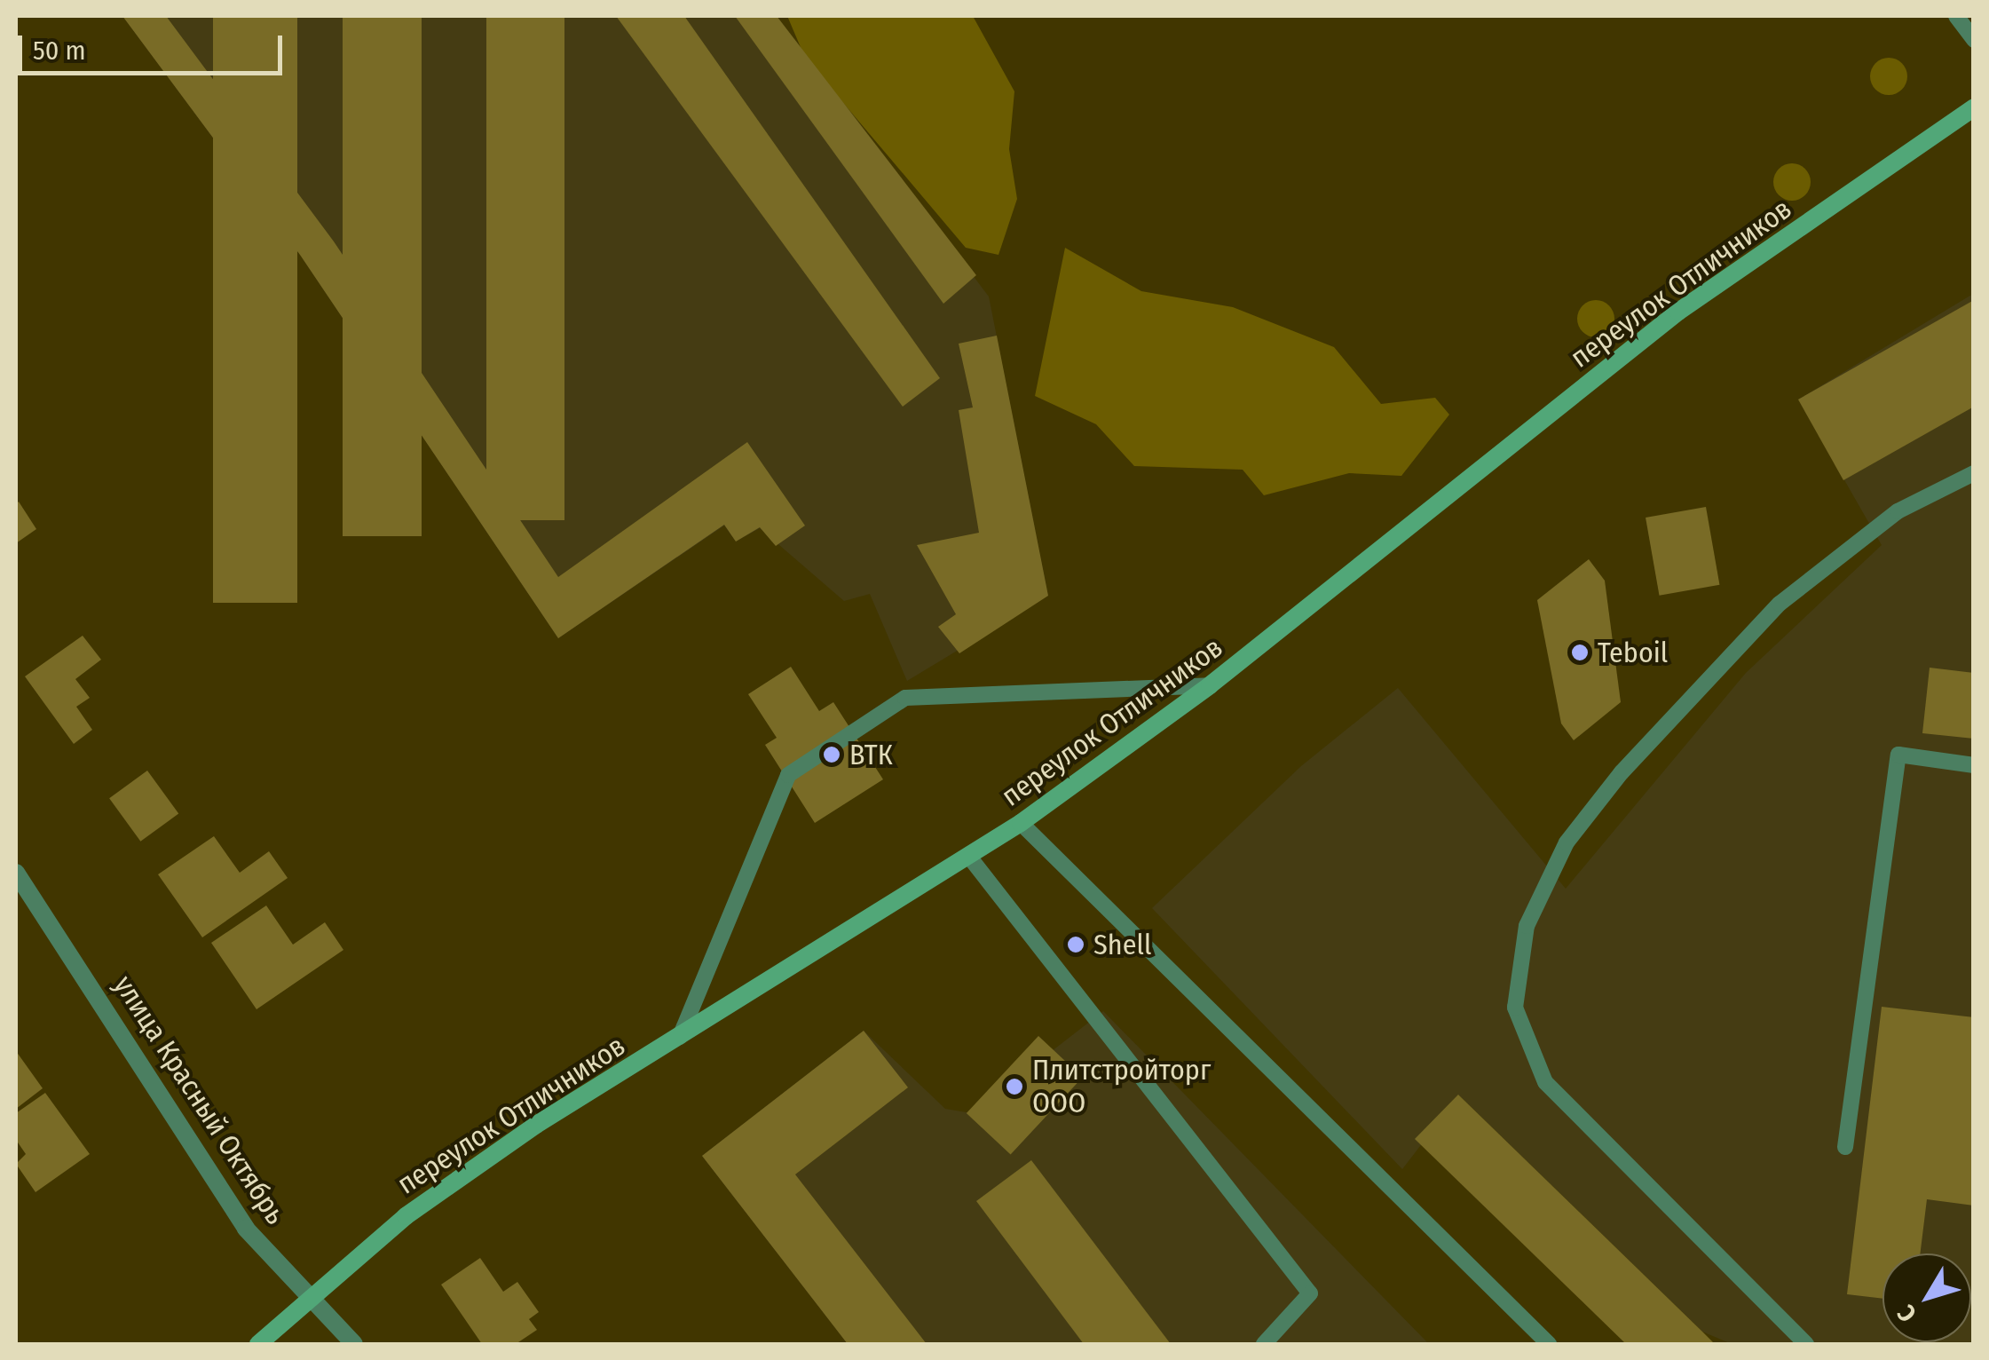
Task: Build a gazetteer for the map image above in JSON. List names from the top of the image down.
{
  "streets": {
    "main road": ["переулок Отличников"],
    "street": ["улица Красный Октябрь"]
  },
  "crossings": [
    ["переулок Отличников", "улица Красный Октябрь"]
  ],
  "places": [
    "Teboil",
    "ВТК",
    "Shell",
    "Плитстройторг ООО"
  ],
  "scale_bar": "50 m",
  "north": "bottom left"
}
